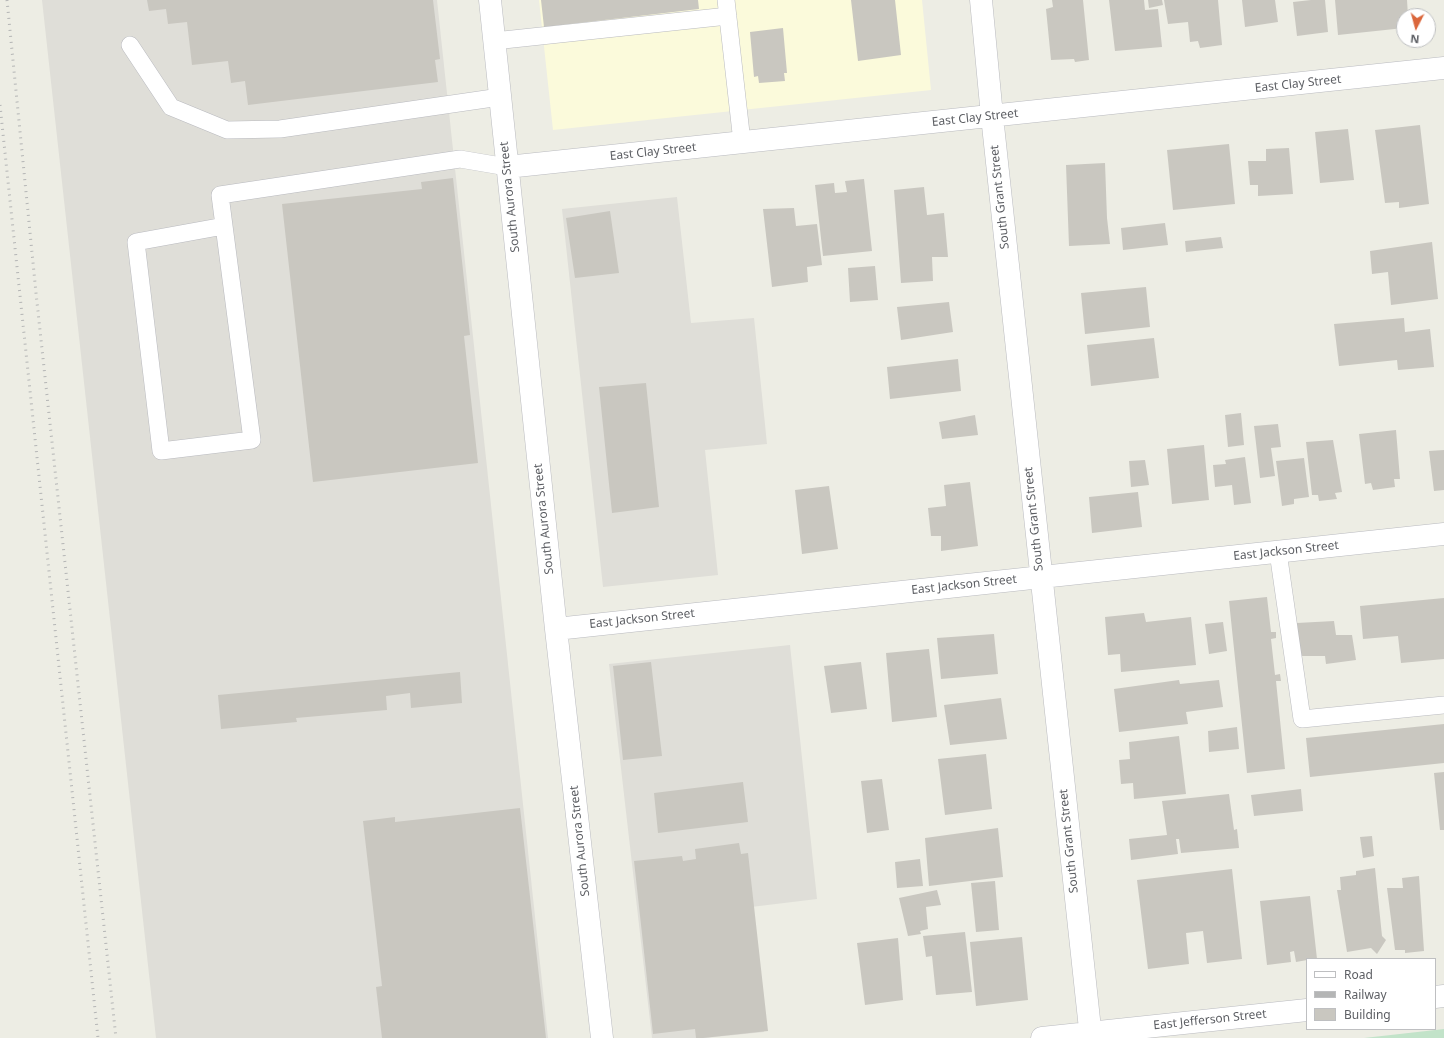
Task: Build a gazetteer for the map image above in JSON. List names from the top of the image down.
{
  "streets": {
    "street": [
      "East Clay Street",
      "South Aurora Street",
      "South Grant Street",
      "East Jackson Street",
      "East Jefferson Street"
    ]
  },
  "crossings": [
    ["East Clay Street", "South Aurora Street"],
    ["East Clay Street", "South Grant Street"],
    ["South Aurora Street", "East Jackson Street"],
    ["South Grant Street", "East Jackson Street"],
    ["South Grant Street", "East Jefferson Street"]
  ],
  "legend": ["Road", "Railway", "Building"],
  "north": "bottom"
}
